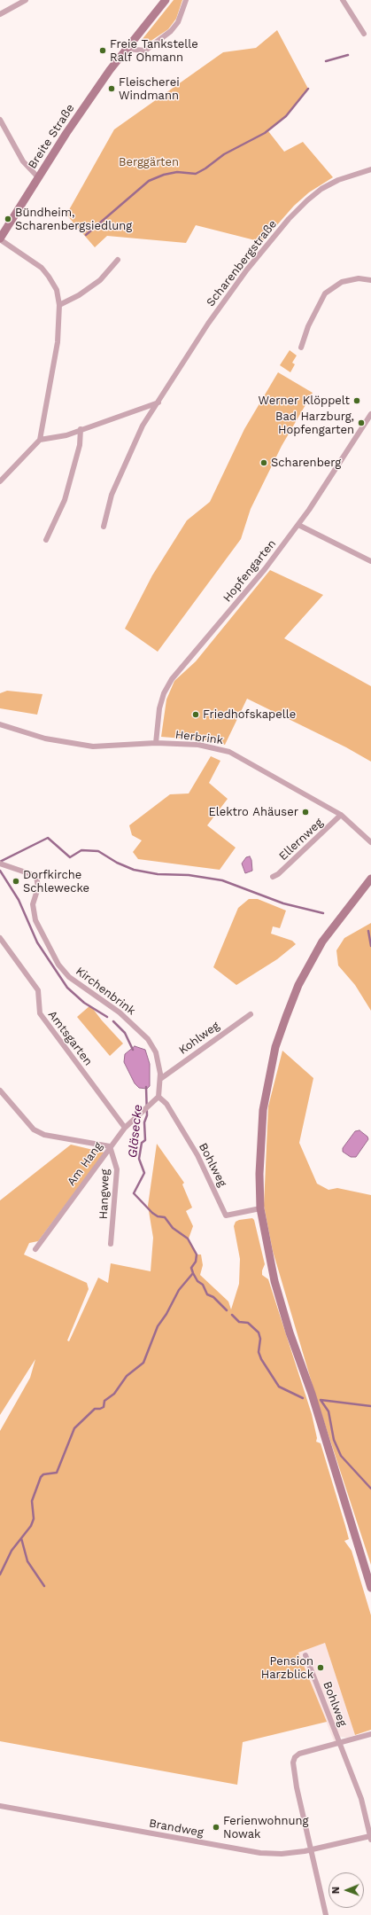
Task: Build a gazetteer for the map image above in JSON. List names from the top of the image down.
{
  "streets": {
    "main road": ["Breite Straße"],
    "street": [
      "Scharenbergstraße",
      "Hopfengarten",
      "Herbrink",
      "Ellernweg",
      "Kirchenbrink",
      "Amtsgarten",
      "Kohlweg",
      "Am Hang",
      "Bohlweg",
      "Hangweg",
      "Brandweg"
    ]
  },
  "crossings": [
    ["Hopfengarten", "Herbrink"],
    ["Herbrink", "Ellernweg"],
    ["Kirchenbrink", "Kohlweg"],
    ["Kirchenbrink", "Am Hang"],
    ["Kirchenbrink", "Bohlweg"],
    ["Amtsgarten", "Am Hang"],
    ["Am Hang", "Bohlweg"],
    ["Am Hang", "Hangweg"],
    ["Bohlweg", "Brandweg"]
  ],
  "water": ["Gläsecke"],
  "parks": ["Berggärten"],
  "places": [
    "Freie Tankstelle Ralf Ohmann",
    "Fleischerei Windmann",
    "Bündheim, Scharenbergsiedlung",
    "Werner Klöppelt",
    "Bad Harzburg, Hopfengarten",
    "Scharenberg",
    "Friedhofskapelle",
    "Elektro Ahäuser",
    "Dorfkirche Schlewecke",
    "Pension Harzblick",
    "Ferienwohnung Nowak"
  ],
  "north": "left"
}
